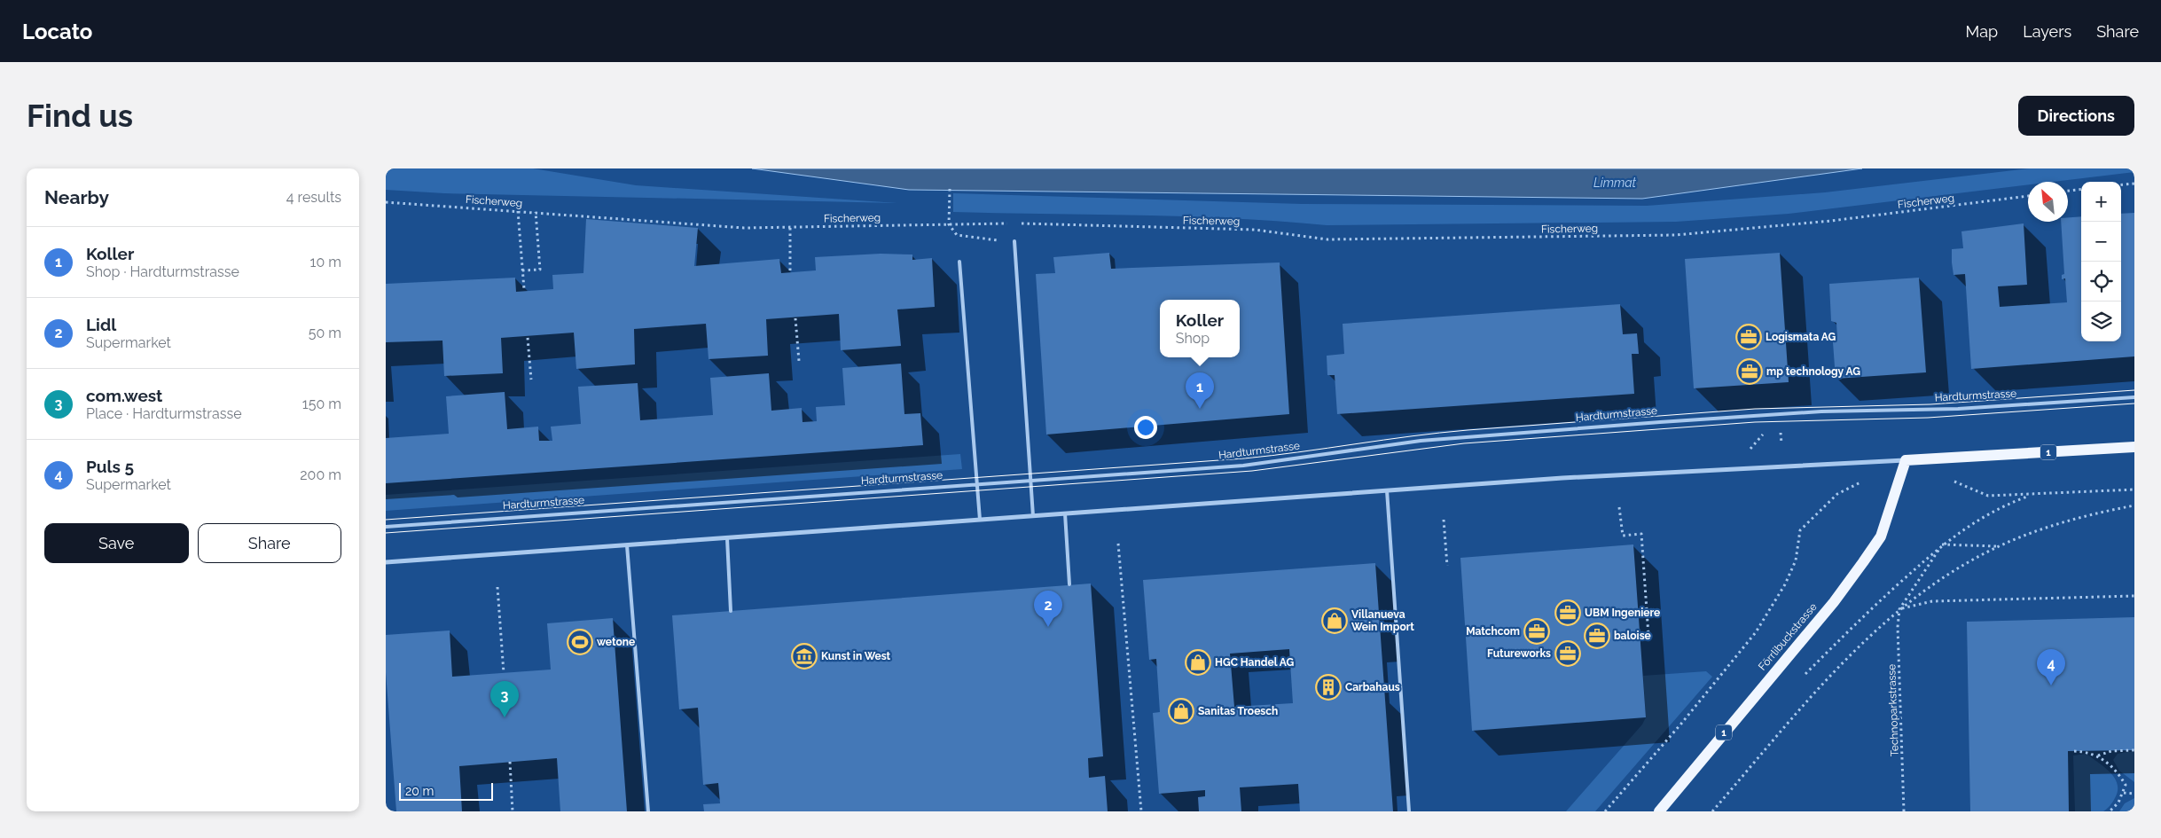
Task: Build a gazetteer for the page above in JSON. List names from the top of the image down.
{
  "streets": {
    "main road": ["1", "Förrlibuckstrasse"],
    "lane": ["Hardturmstrasse"],
    "path": ["Fischerweg", "Technoparkstrasse"]
  },
  "crossings": [
    ["1", "Förrlibuckstrasse"]
  ],
  "water": ["Limmat"],
  "places": {
    "office": [
      "Logismata AG",
      "mp technology AG",
      "UBM Ingeniere",
      "Matchcom",
      "baloise",
      "Futureworks"
    ],
    "shop": ["Villanueva Wein Import", "HGC Handel AG", "Sanitas Troesch"],
    "sports": ["wetone"],
    "museum": ["Kunst in West"],
    "building": ["Carbahaus"]
  },
  "scale_bar": "20 m",
  "north": "top left",
  "page": {
    "header": "Locato",
    "nav": ["Map", "Layers", "Share"],
    "buttons": [
      "Directions",
      ["Save", "Share"]
    ],
    "title": "Find us",
    "heading": ["Nearby", "4 results"],
    "map_buttons": ["+", "−"],
    "list": [
      {
        "mark": "1",
        "name": "Koller",
        "note": "Shop · Hardturmstrasse",
        "value": "10 m"
      },
      {
        "mark": "2",
        "name": "Lidl",
        "note": "Supermarket",
        "value": "50 m"
      },
      {
        "mark": "3",
        "name": "com.west",
        "note": "Place · Hardturmstrasse",
        "value": "150 m"
      },
      {
        "mark": "4",
        "name": "Puls 5",
        "note": "Supermarket",
        "value": "200 m"
      }
    ],
    "popup": ["Koller", "Shop"],
    "pins": [
      "1",
      "2",
      "4",
      "3"
    ],
    "scale": "20 m"
  }
}
